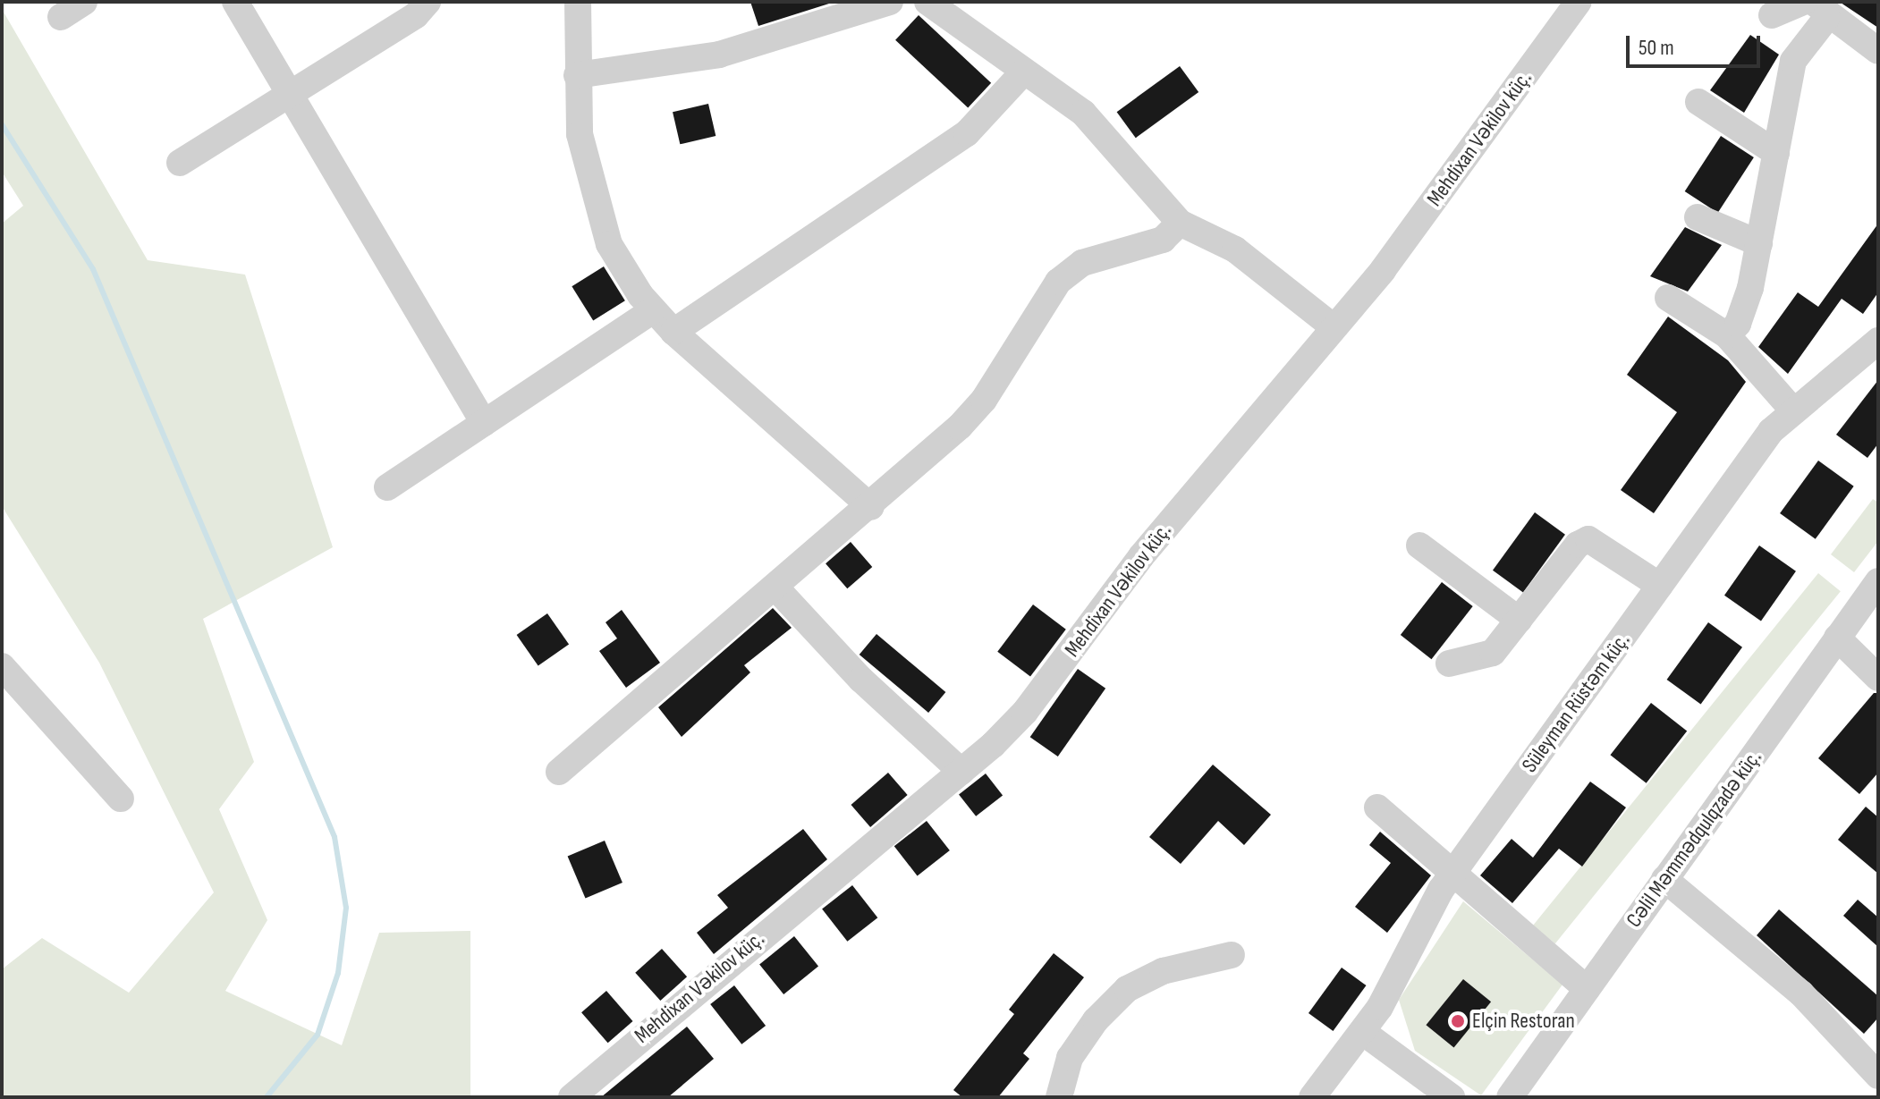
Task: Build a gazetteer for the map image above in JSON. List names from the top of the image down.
{
  "streets": {
    "street": ["Mehdixan Vəkilov küç.", "Süleyman Rüstəm küç.", "Cəlil Məmmədqulqzadə küç."]
  },
  "places": ["Elçin Restoran"],
  "scale_bar": "50 m"
}
